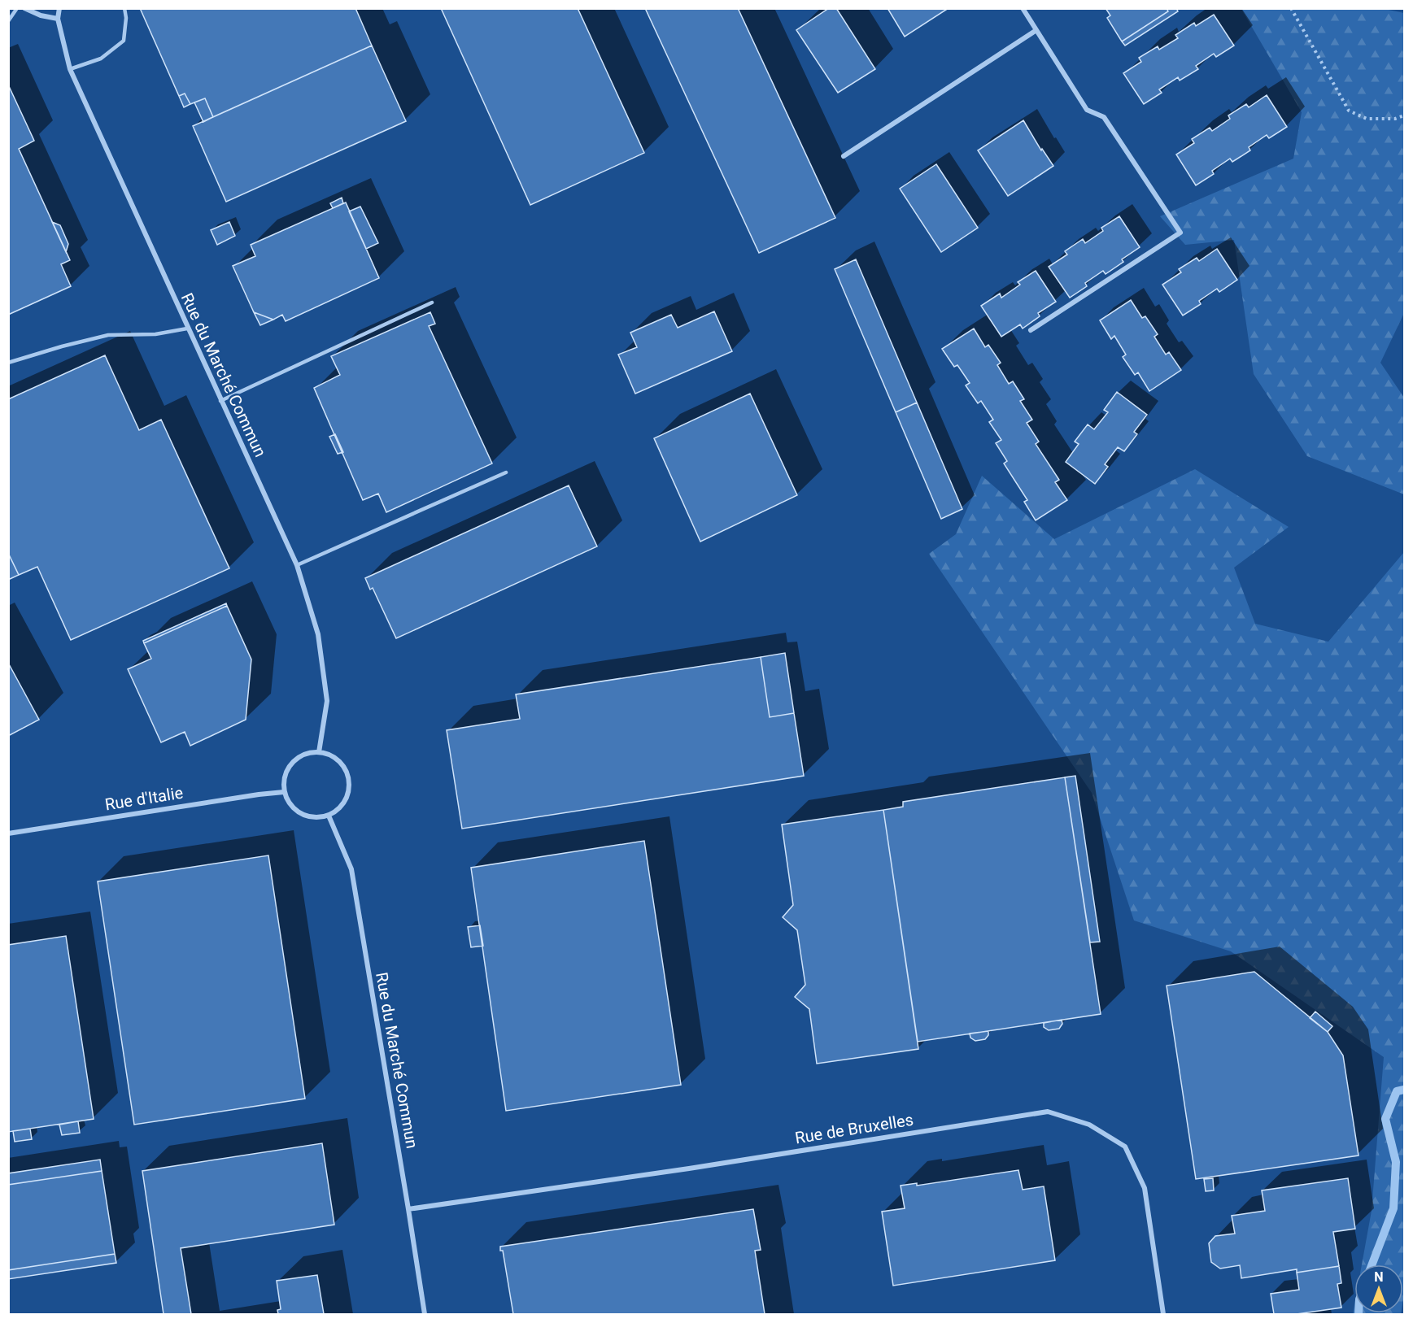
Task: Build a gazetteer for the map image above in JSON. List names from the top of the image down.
{
  "streets": {
    "street": ["Rue du Marché Commun", "Rue d'Italie", "Rue de Bruxelles"]
  },
  "crossings": [
    ["Rue du Marché Commun", "Rue d'Italie"],
    ["Rue du Marché Commun", "Rue de Bruxelles"]
  ],
  "north": "top"
}
